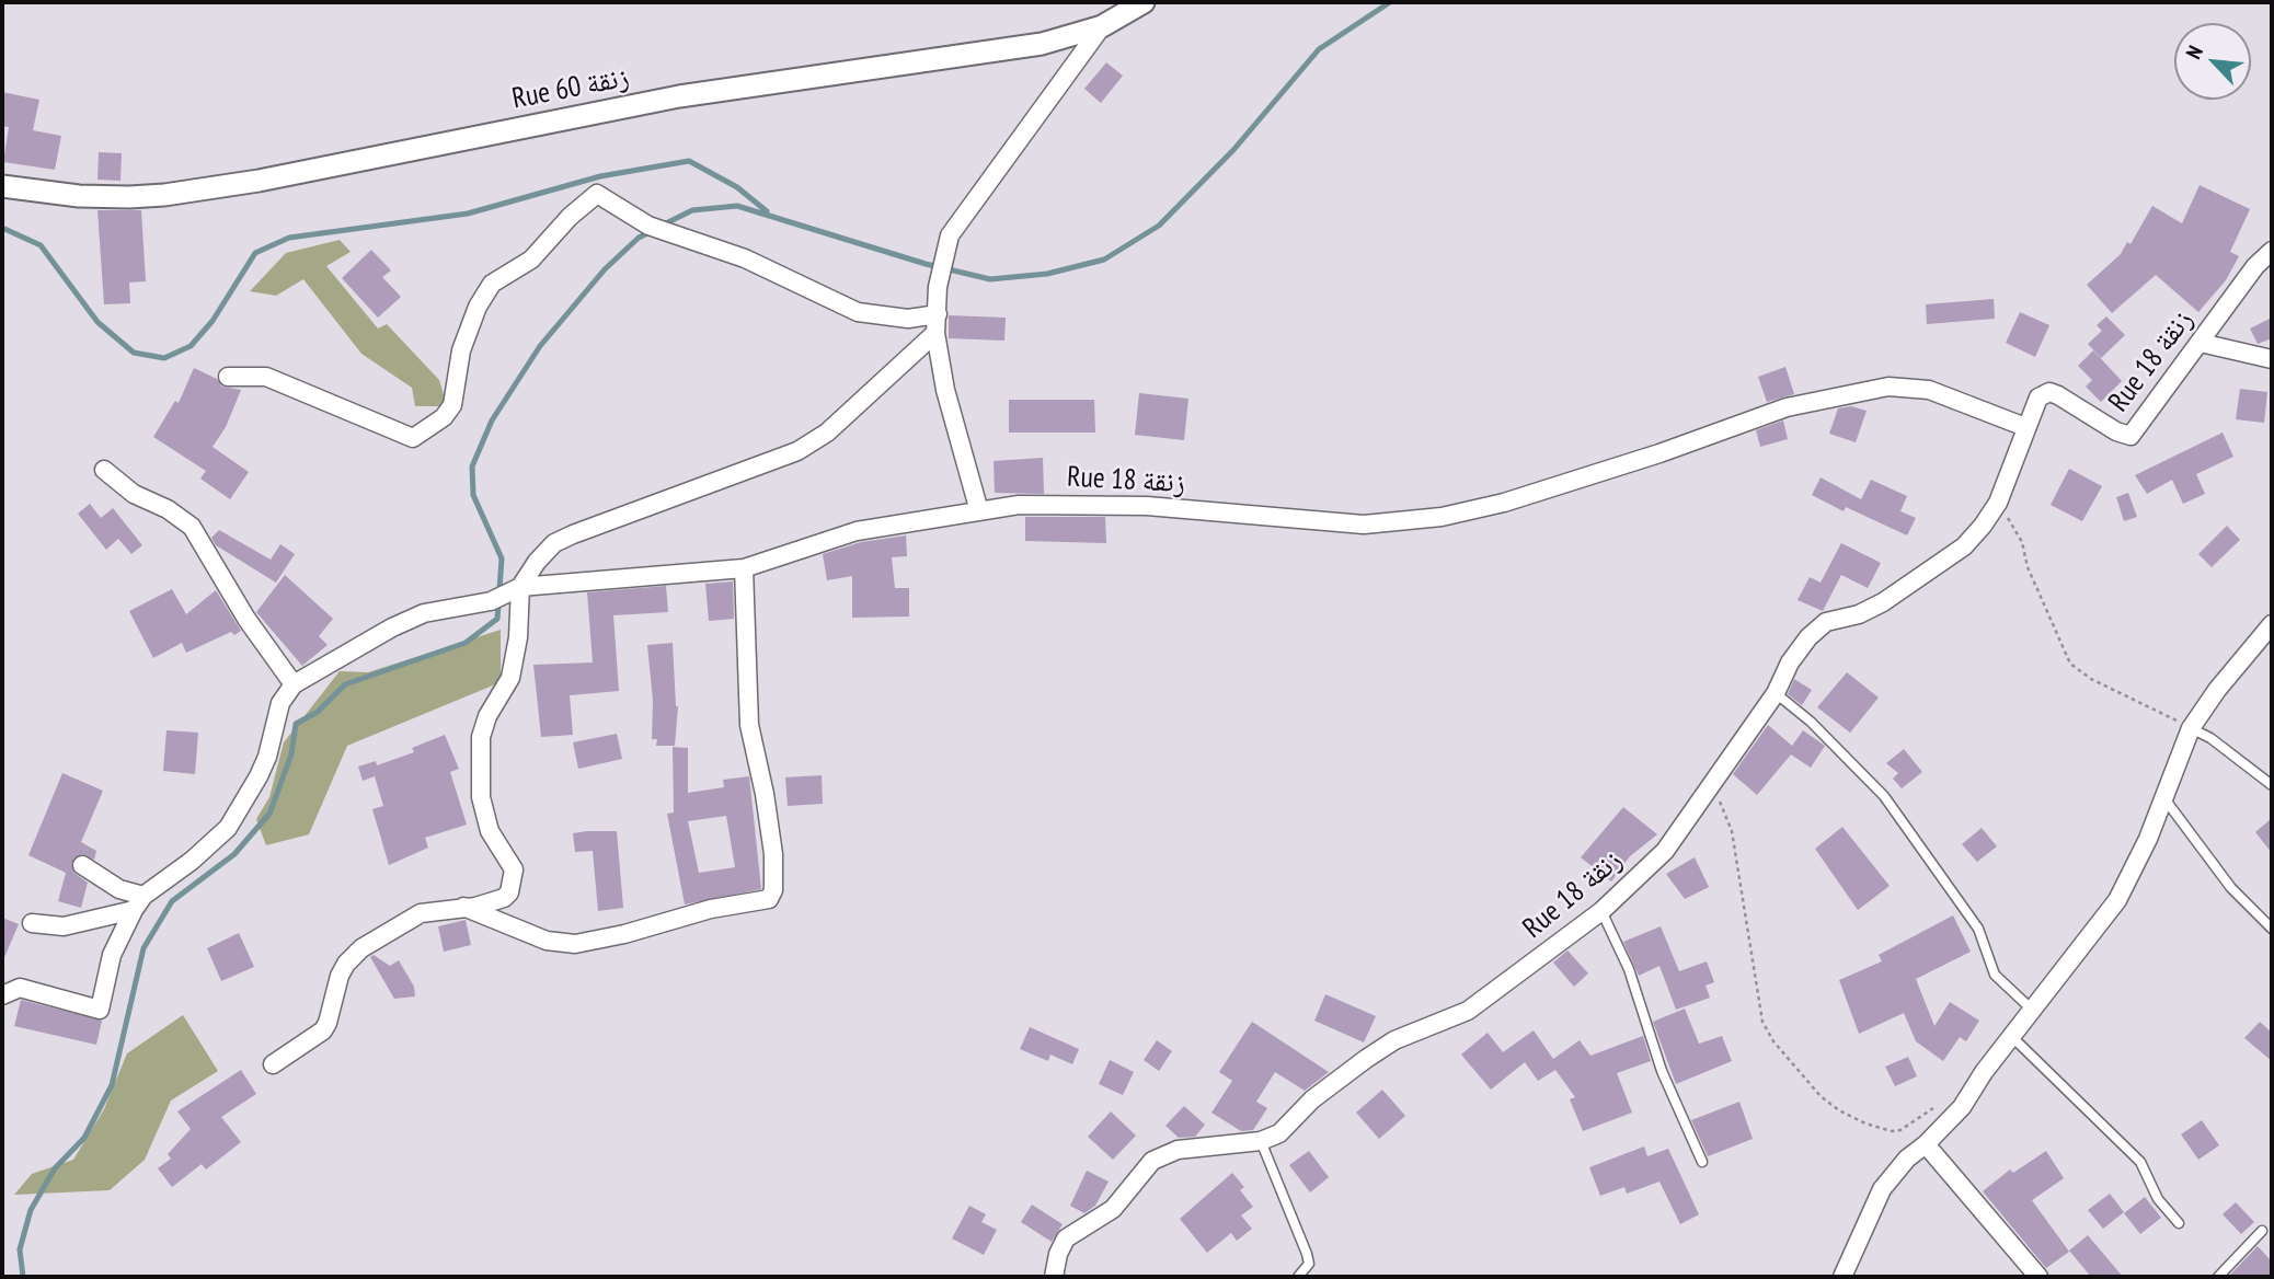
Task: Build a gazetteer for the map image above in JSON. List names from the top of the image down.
{
  "streets": {
    "street": ["Rue 60 زنقة", "Rue 18 زنقة"]
  },
  "north": "top left"
}
